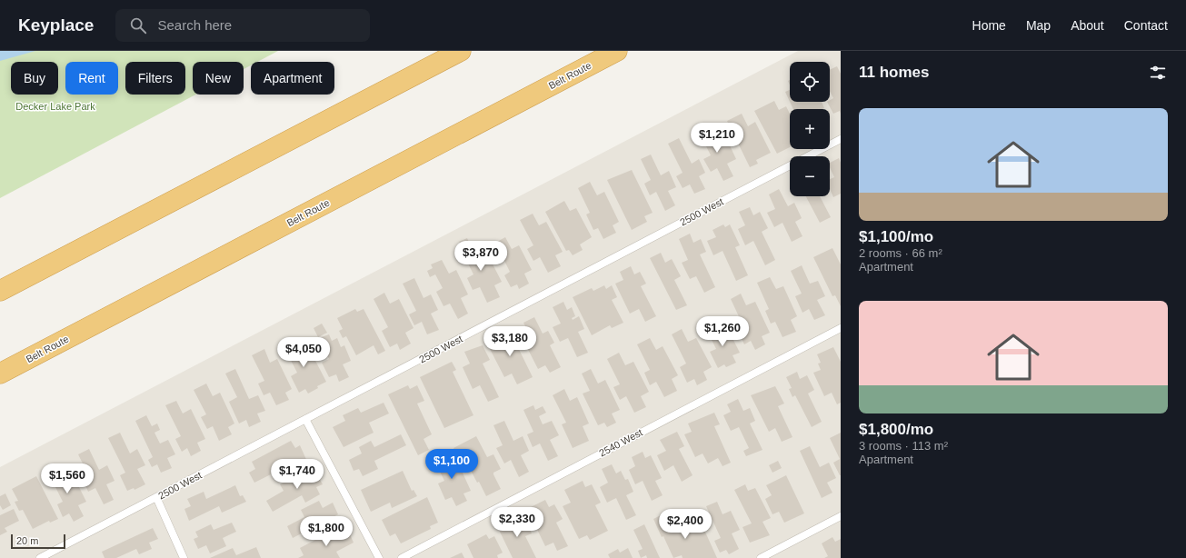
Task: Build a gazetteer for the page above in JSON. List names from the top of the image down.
{
  "streets": {
    "highway": ["Belt Route"],
    "lane": ["2500 West", "2540 West"]
  },
  "parks": ["Decker Lake Park"],
  "scale_bar": "20 m",
  "page": {
    "header": "Keyplace",
    "search": "Search here",
    "nav": [
      "Home",
      "Map",
      "About",
      "Contact"
    ],
    "heading": "11 homes",
    "map_buttons": ["+", "−"],
    "chip": [
      "Buy",
      "Rent",
      "Filters",
      "New",
      "Apartment"
    ],
    "list": [
      {
        "name": "$1,100/mo",
        "note": "2 rooms · 66 m² · Apartment"
      },
      {
        "name": "$1,800/mo",
        "note": "3 rooms · 113 m² · Apartment"
      }
    ],
    "price": [
      "$1,210",
      "$3,870",
      "$1,260",
      "$3,180",
      "$4,050",
      "$1,100",
      "$1,740",
      "$1,560",
      "$2,330",
      "$2,400",
      "$1,800"
    ],
    "scale": "20 m"
  }
}
